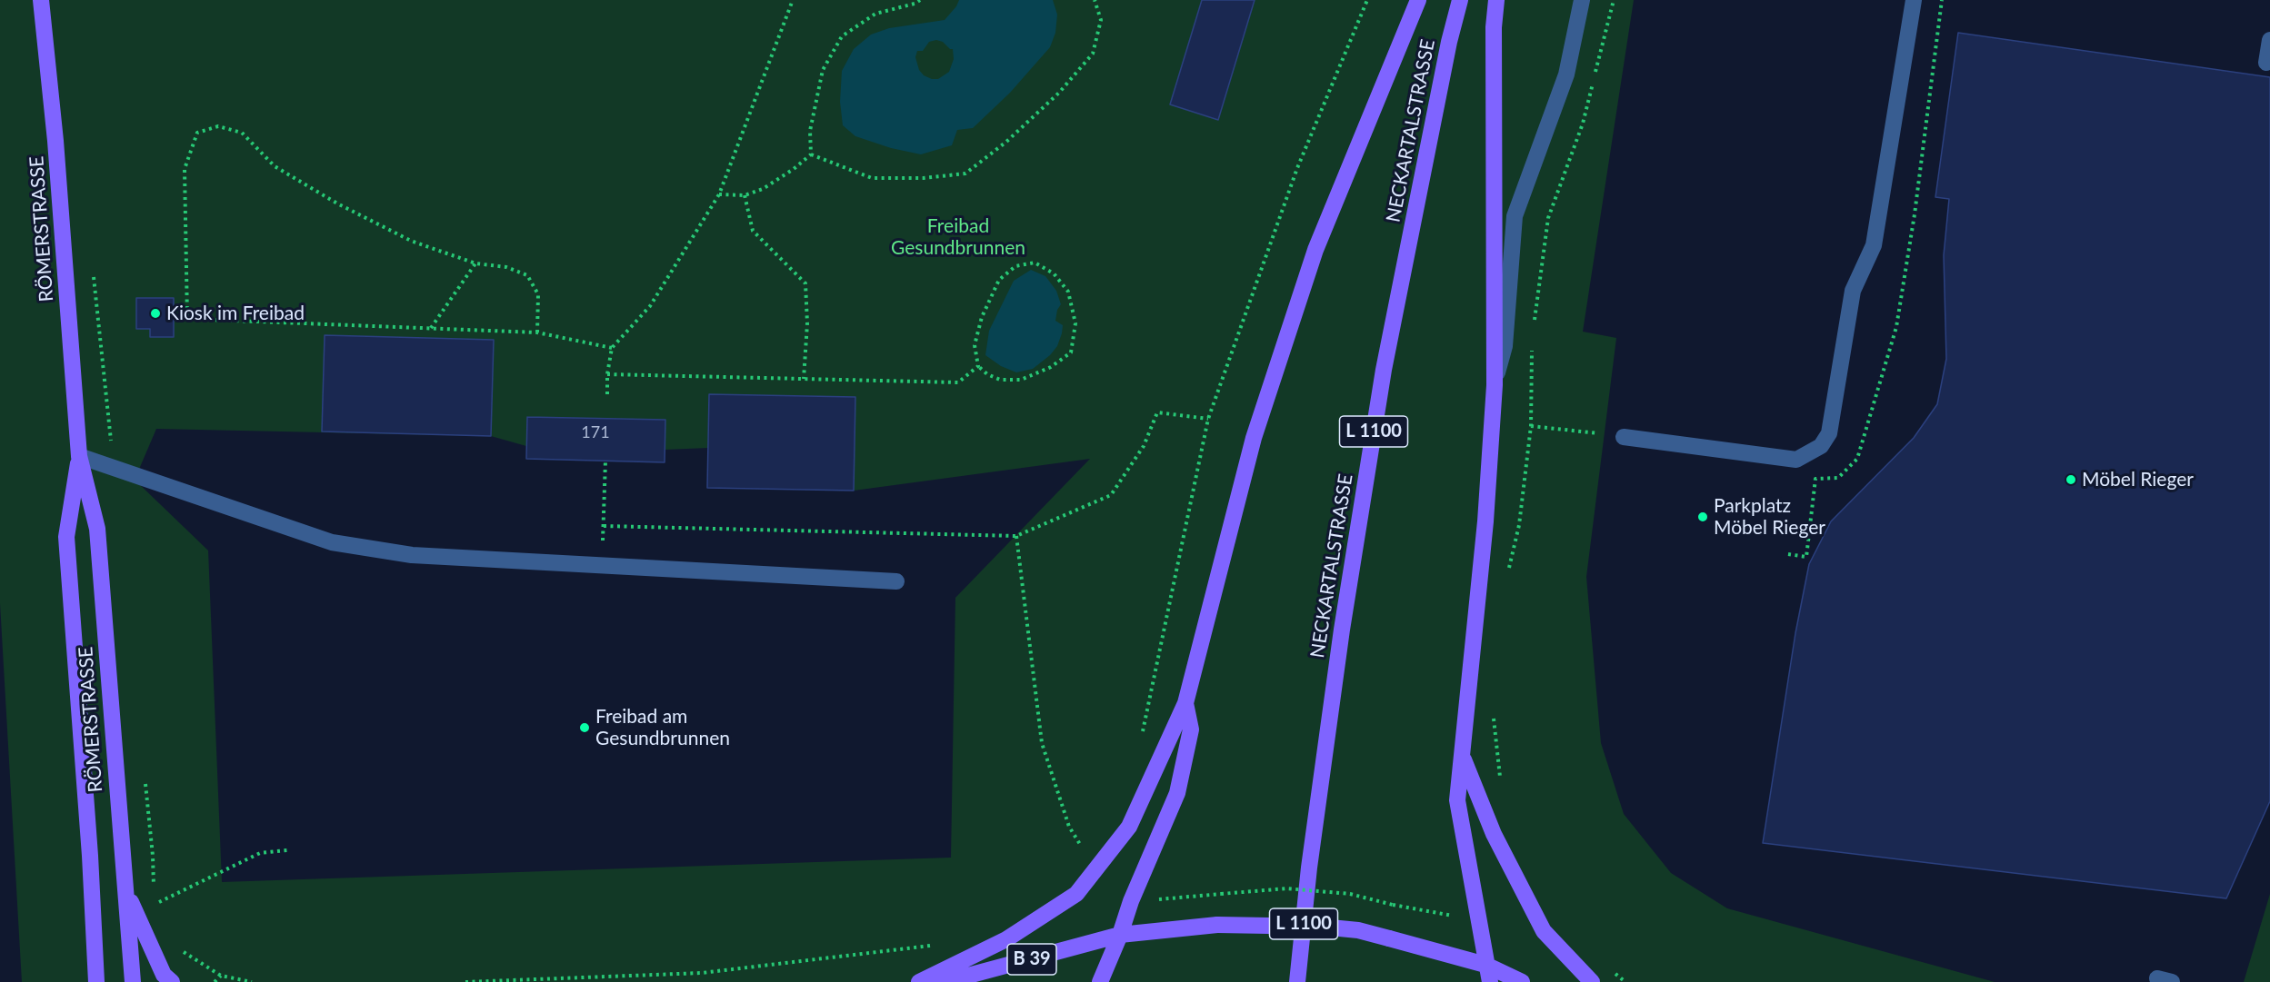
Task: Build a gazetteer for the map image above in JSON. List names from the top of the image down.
{
  "streets": {
    "main road": [
      "NECKARTALSTRASSE",
      "RÖMERSTRASSE",
      "L 1100",
      "B 39"
    ]
  },
  "parks": ["Freibad Gesundbrunnen"],
  "places": [
    "Kiosk im Freibad",
    "Möbel Rieger",
    "Parkplatz Möbel Rieger",
    "Freibad am Gesundbrunnen"
  ],
  "house_numbers": ["171"]
}
